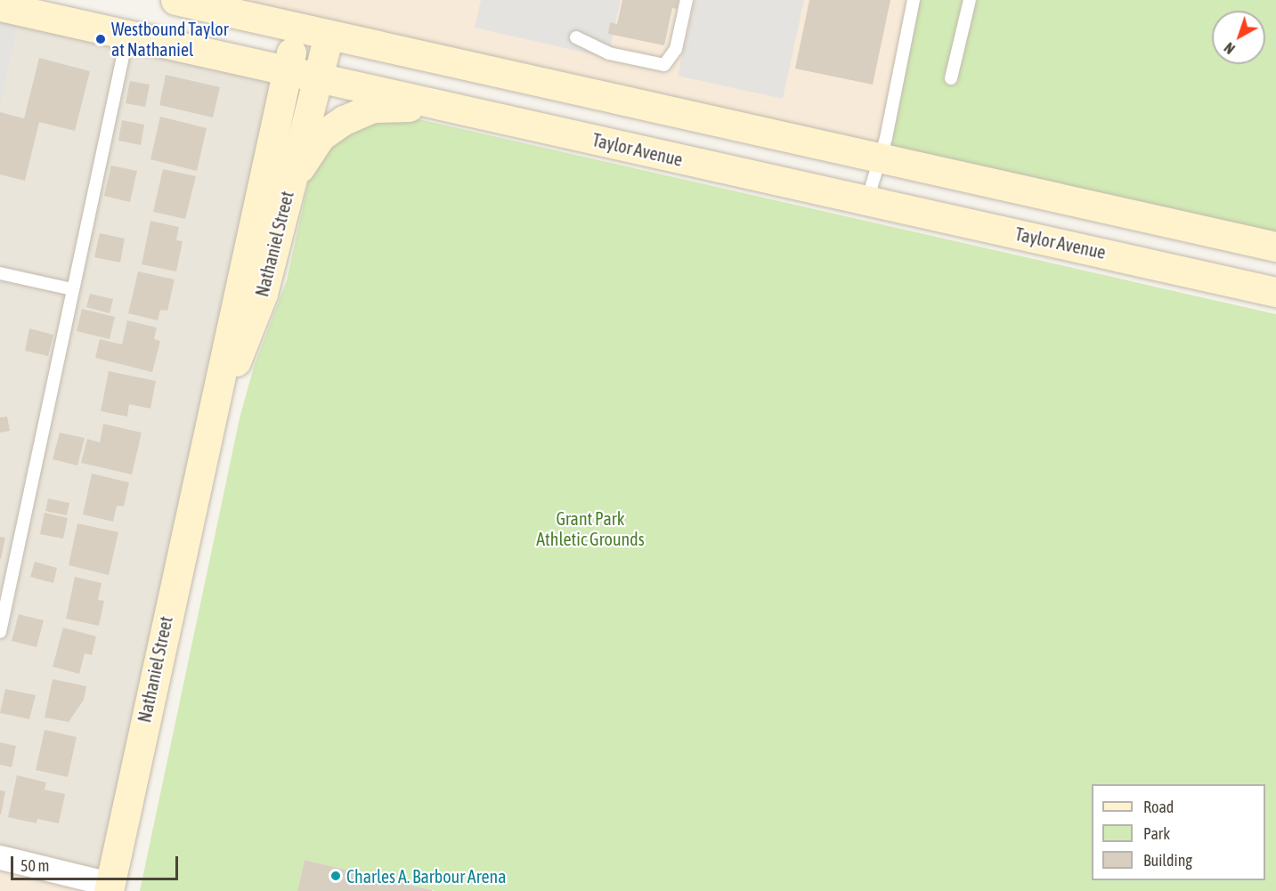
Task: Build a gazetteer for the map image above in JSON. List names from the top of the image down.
{
  "streets": {
    "main road": ["Taylor Avenue", "Nathaniel Street"]
  },
  "crossings": [
    ["Taylor Avenue", "Nathaniel Street"]
  ],
  "parks": ["Grant Park Athletic Grounds"],
  "places": ["Westbound Taylor at Nathaniel", "Charles A. Barbour Arena"],
  "legend": ["Road", "Park", "Building"],
  "scale_bar": "50 m",
  "north": "bottom left"
}
